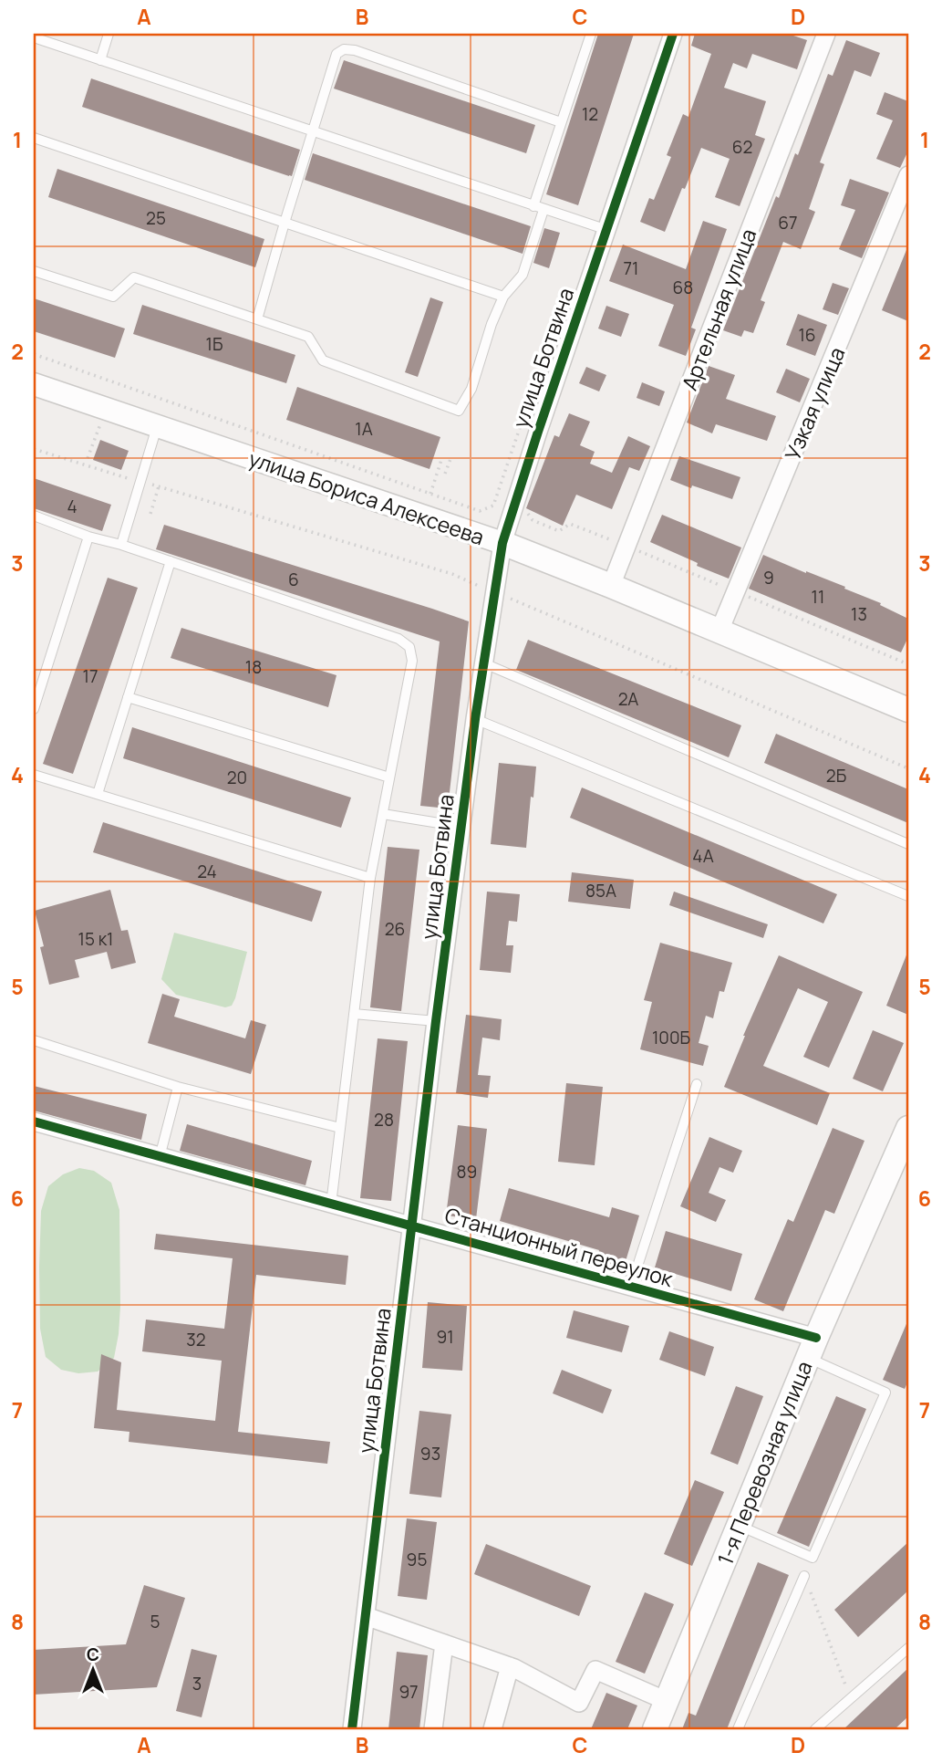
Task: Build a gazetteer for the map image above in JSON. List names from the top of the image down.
{
  "streets": {
    "main road": ["улица Бориса Алексеева", "1-я Перевозная улица"],
    "street": [
      "Артельная улица",
      "улица Ботвина",
      "Узкая улица",
      "Станционный переулок"
    ]
  },
  "crossings": [
    ["Артельная улица", "улица Бориса Алексеева"],
    ["улица Ботвина", "улица Бориса Алексеева"],
    ["улица Ботвина", "Станционный переулок"],
    ["Узкая улица", "улица Бориса Алексеева"],
    ["Станционный переулок", "1-я Перевозная улица"]
  ],
  "house_numbers": [
    "12",
    "62",
    "25",
    "67",
    "71",
    "68",
    "16",
    "1Б",
    "1А",
    "4",
    "9",
    "6",
    "11",
    "13",
    "18",
    "17",
    "2А",
    "2Б",
    "20",
    "4А",
    "24",
    "85А",
    "26",
    "15 к1",
    "100Б",
    "28",
    "89",
    "91",
    "32",
    "93",
    "95",
    "5",
    "3",
    "97"
  ],
  "north": "top",
  "grid": {
    "columns": [
      "A",
      "B",
      "C",
      "D"
    ],
    "rows": [
      "1",
      "2",
      "3",
      "4",
      "5",
      "6",
      "7",
      "8"
    ]
  }
}
